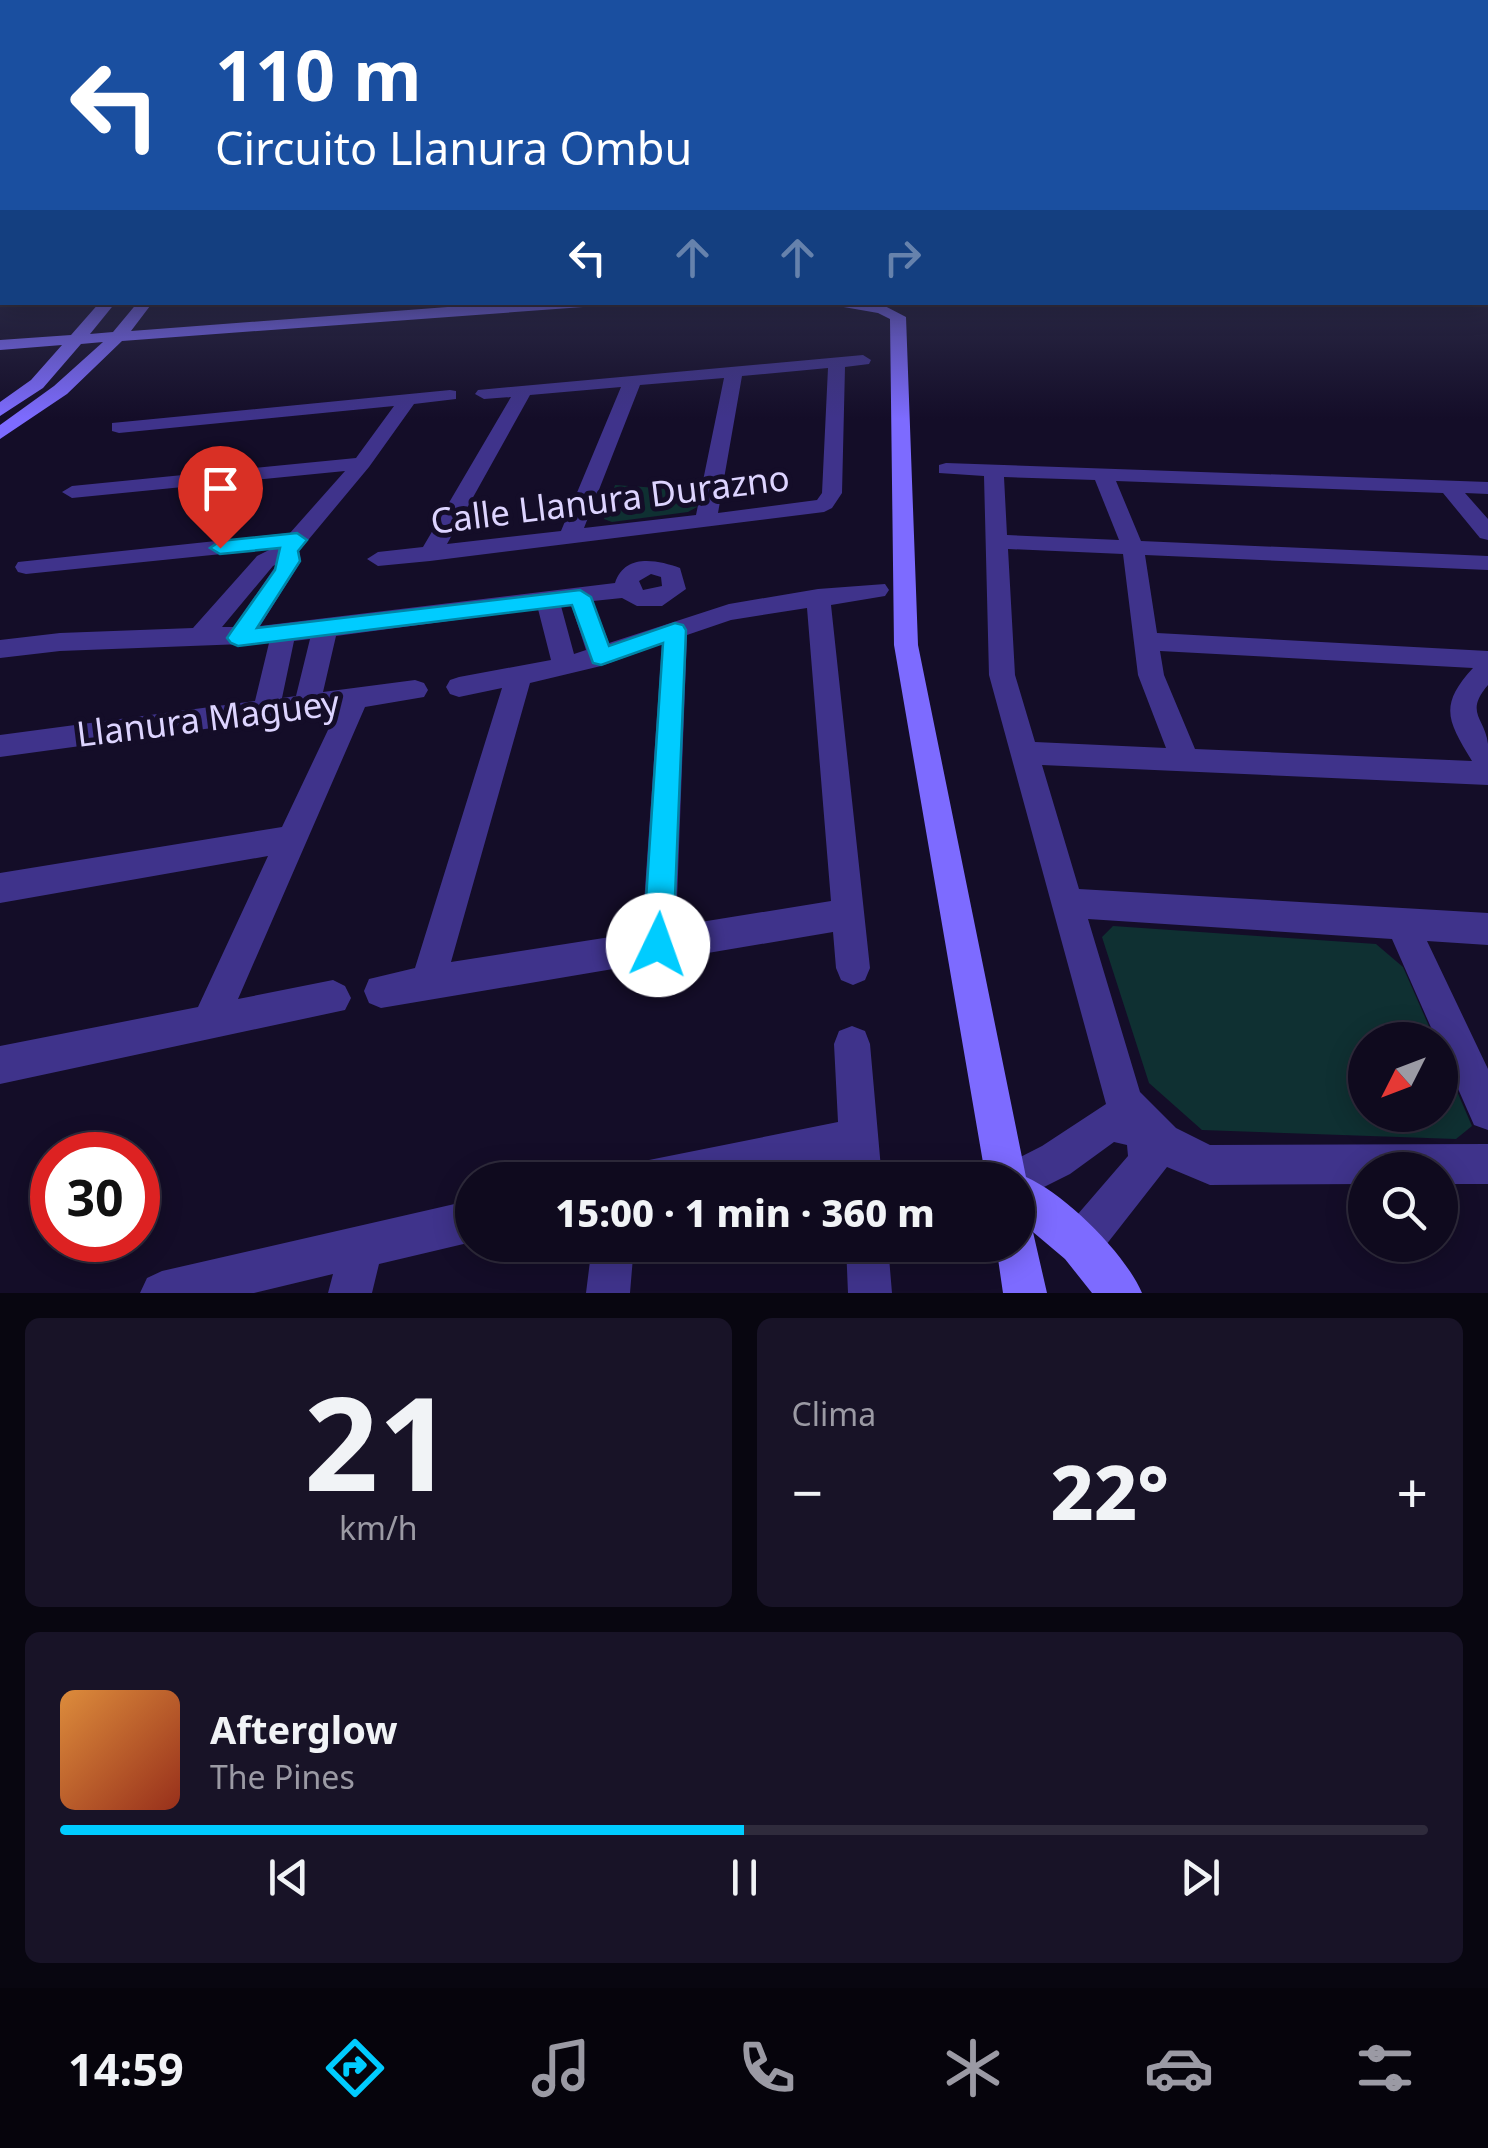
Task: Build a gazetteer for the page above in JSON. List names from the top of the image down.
{
  "streets": {
    "street": ["Calle Llanura Durazno", "Llanura Maguey"]
  },
  "north": "bottom left",
  "page": {
    "turn": ["110 m", "Circuito Llanura Ombu"],
    "limit": "30",
    "trip": "15:00 · 1 min · 360 m",
    "tile": [
      ["21", "km/h"],
      "Clima"
    ],
    "heat": ["−", "22°", "+"],
    "song": ["Afterglow", "The Pines"],
    "tabs": "14:59"
  }
}
